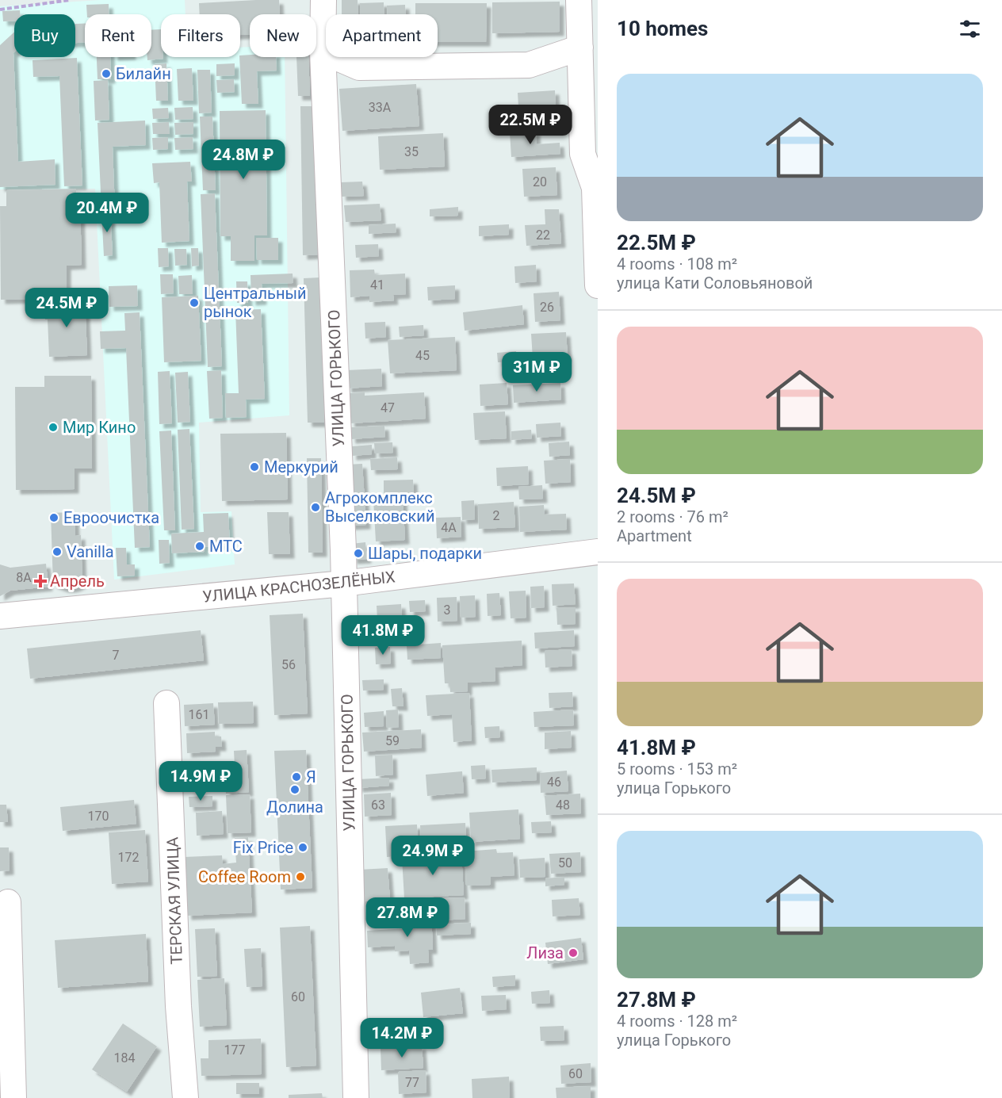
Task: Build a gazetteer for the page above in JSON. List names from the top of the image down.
{
  "streets": {
    "street": ["УЛИЦА ГОРЬКОГО", "УЛИЦА КРАСНОЗЕЛЁНЫХ", "ТЕРСКАЯ УЛИЦА"]
  },
  "crossings": [
    ["УЛИЦА ГОРЬКОГО", "УЛИЦА КРАСНОЗЕЛЁНЫХ"]
  ],
  "places": {
    "other": [
      "Билайн",
      "Центральный рынок",
      "Мир Кино",
      "Меркурий",
      "Агрокомплекс Выселковский",
      "Евроочистка",
      "МТС",
      "Vanilla",
      "Шары, подарки",
      "Я",
      "Долина",
      "Fix Price",
      "Coffee Room",
      "Лиза"
    ],
    "health": ["Апрель"]
  },
  "house_numbers": [
    "33А",
    "35",
    "20",
    "22",
    "41",
    "26",
    "45",
    "47",
    "2",
    "4А",
    "8А",
    "3",
    "7",
    "56",
    "161",
    "59",
    "46",
    "63",
    "48",
    "170",
    "172",
    "50",
    "60",
    "177",
    "184",
    "60",
    "77"
  ],
  "page": {
    "heading": "10 homes",
    "chip": [
      "Buy",
      "Rent",
      "Filters",
      "New",
      "Apartment"
    ],
    "list": [
      {
        "name": "22.5M ₽",
        "note": "4 rooms · 108 m² · улица Кати Соловьяновой"
      },
      {
        "name": "24.5M ₽",
        "note": "2 rooms · 76 m² · Apartment"
      },
      {
        "name": "41.8M ₽",
        "note": "5 rooms · 153 m² · улица Горького"
      },
      {
        "name": "27.8M ₽",
        "note": "4 rooms · 128 m² · улица Горького"
      }
    ],
    "price": [
      "22.5M ₽",
      "24.8M ₽",
      "20.4M ₽",
      "24.5M ₽",
      "31M ₽",
      "41.8M ₽",
      "14.9M ₽",
      "24.9M ₽",
      "27.8M ₽",
      "14.2M ₽"
    ]
  }
}
